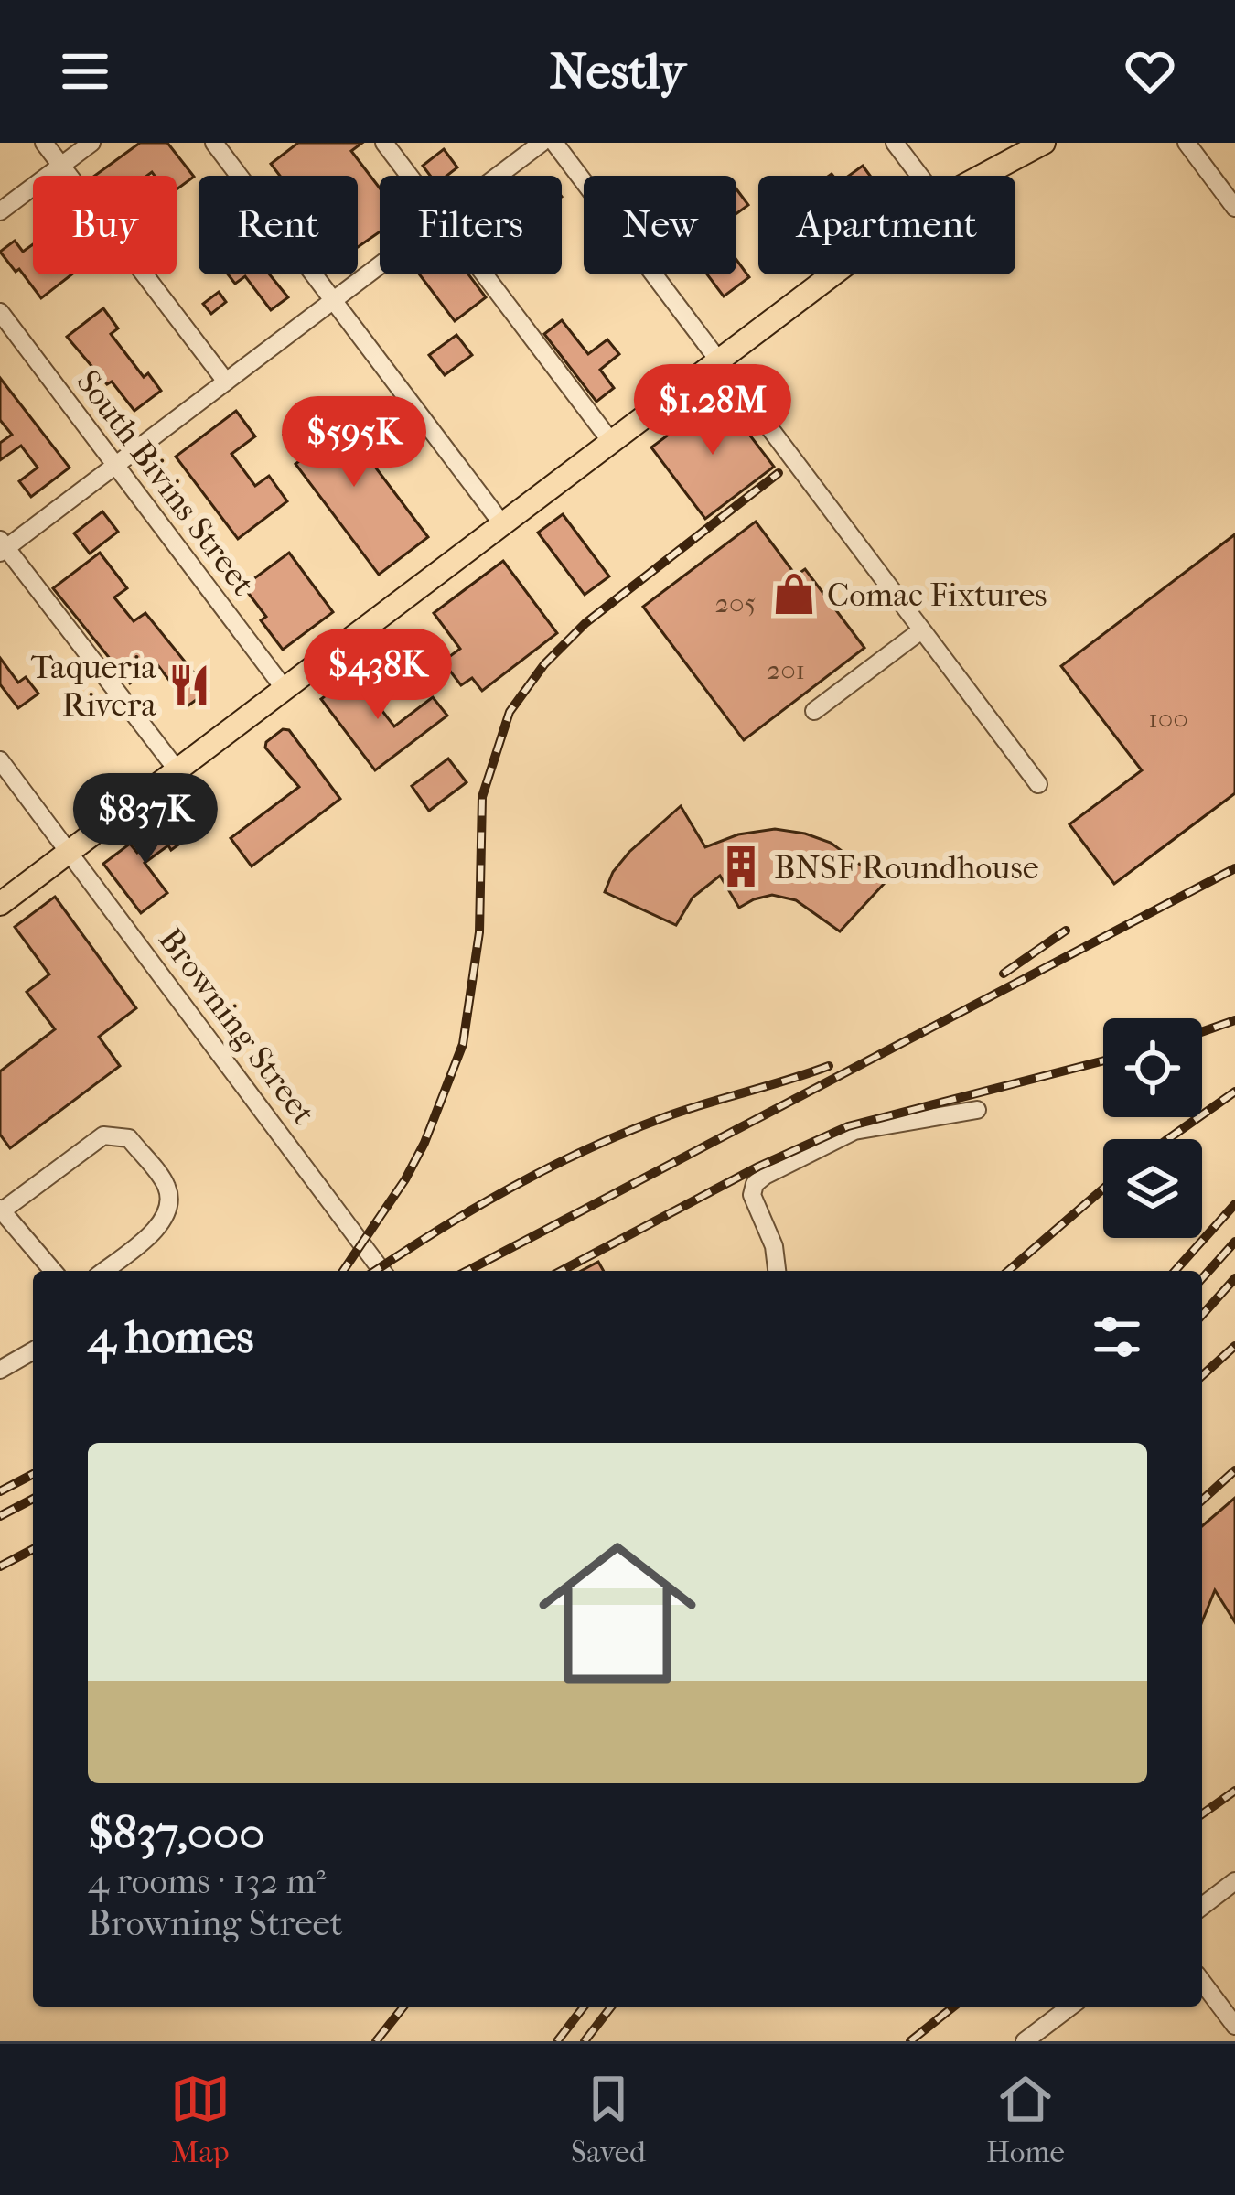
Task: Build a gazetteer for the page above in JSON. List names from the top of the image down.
{
  "streets": {
    "street": ["South Bivins Street", "Browning Street"]
  },
  "places": {
    "shop": ["Comac Fixtures"],
    "restaurant": ["Taqueria Rivera"],
    "building": ["BNSF Roundhouse"]
  },
  "house_numbers": ["205", "201", "100"],
  "page": {
    "header": "Nestly",
    "chip": [
      "Buy",
      "Rent",
      "Filters",
      "New",
      "Apartment"
    ],
    "price": [
      "$1.28M",
      "$595K",
      "$438K",
      "$837K"
    ],
    "heading": "4 homes",
    "list": [
      {
        "name": "$837,000",
        "note": "4 rooms · 132 m² · Browning Street"
      }
    ],
    "tabs": ["Map", "Saved", "Home"]
  }
}
